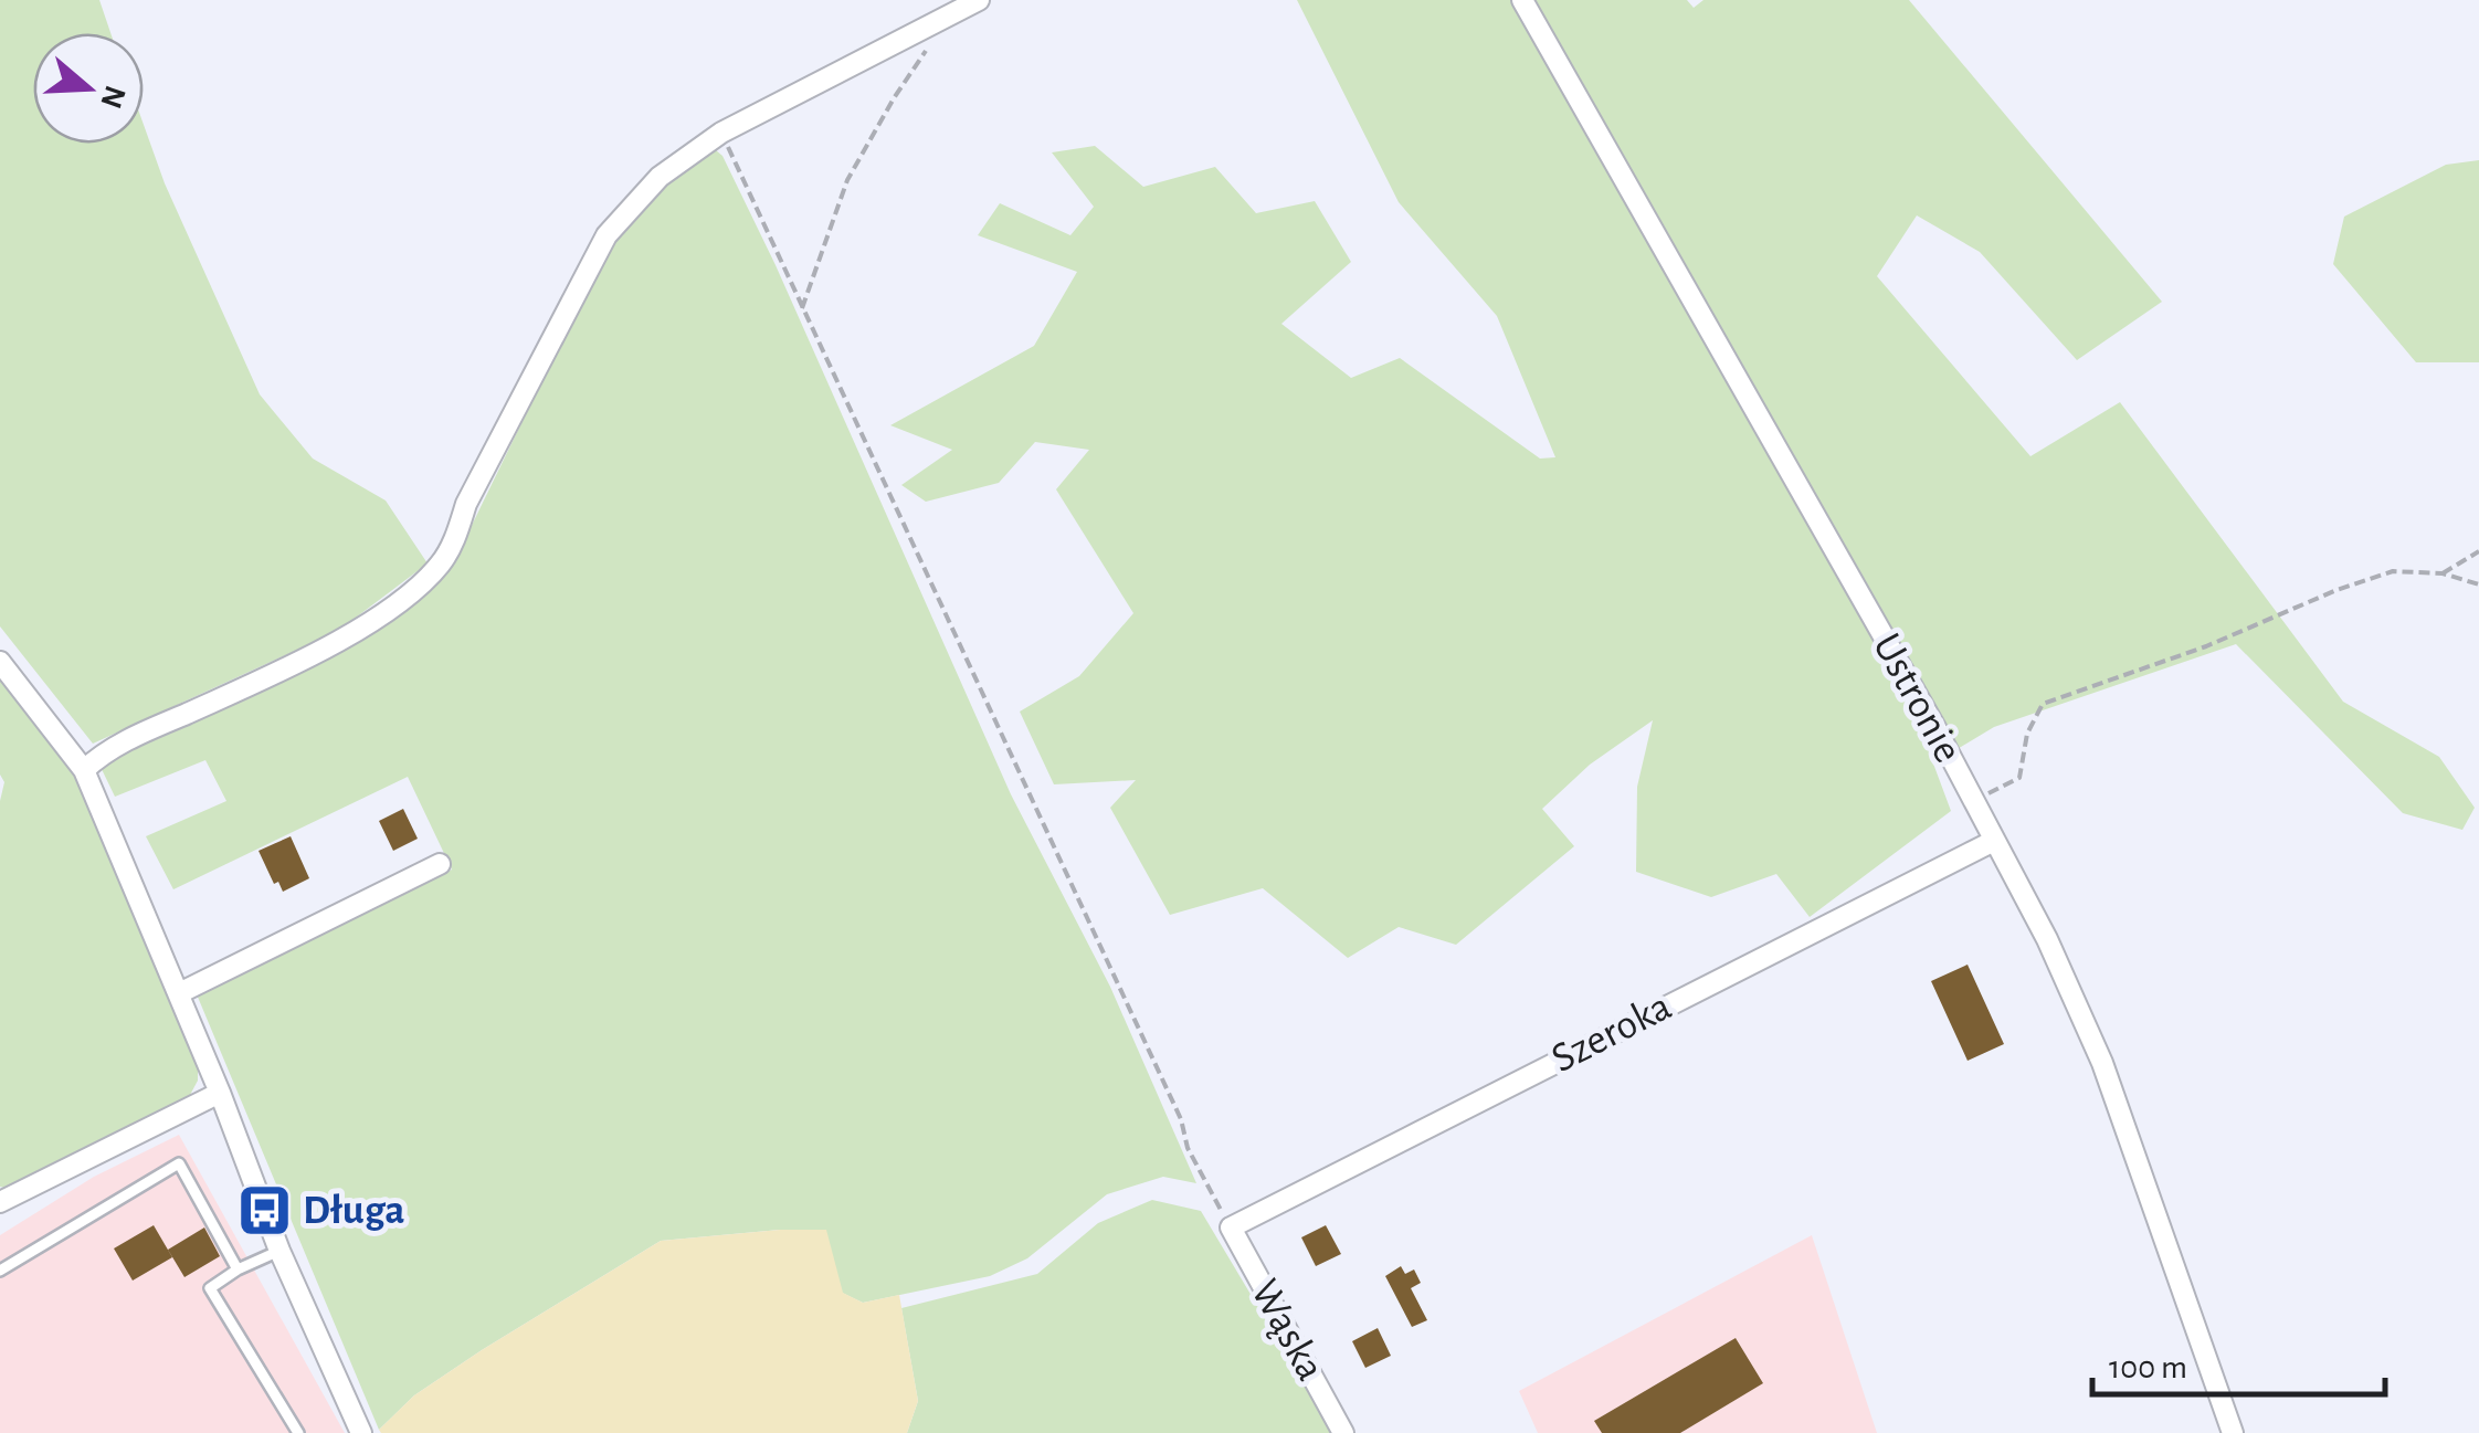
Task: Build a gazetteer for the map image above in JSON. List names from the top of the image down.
{
  "streets": {
    "street": ["Ustronie", "Szeroka", "Wąska"]
  },
  "crossings": [
    ["Ustronie", "Szeroka"],
    ["Szeroka", "Wąska"]
  ],
  "places": {
    "bus stop": ["Długa"]
  },
  "scale_bar": "100 m",
  "north": "right"
}
